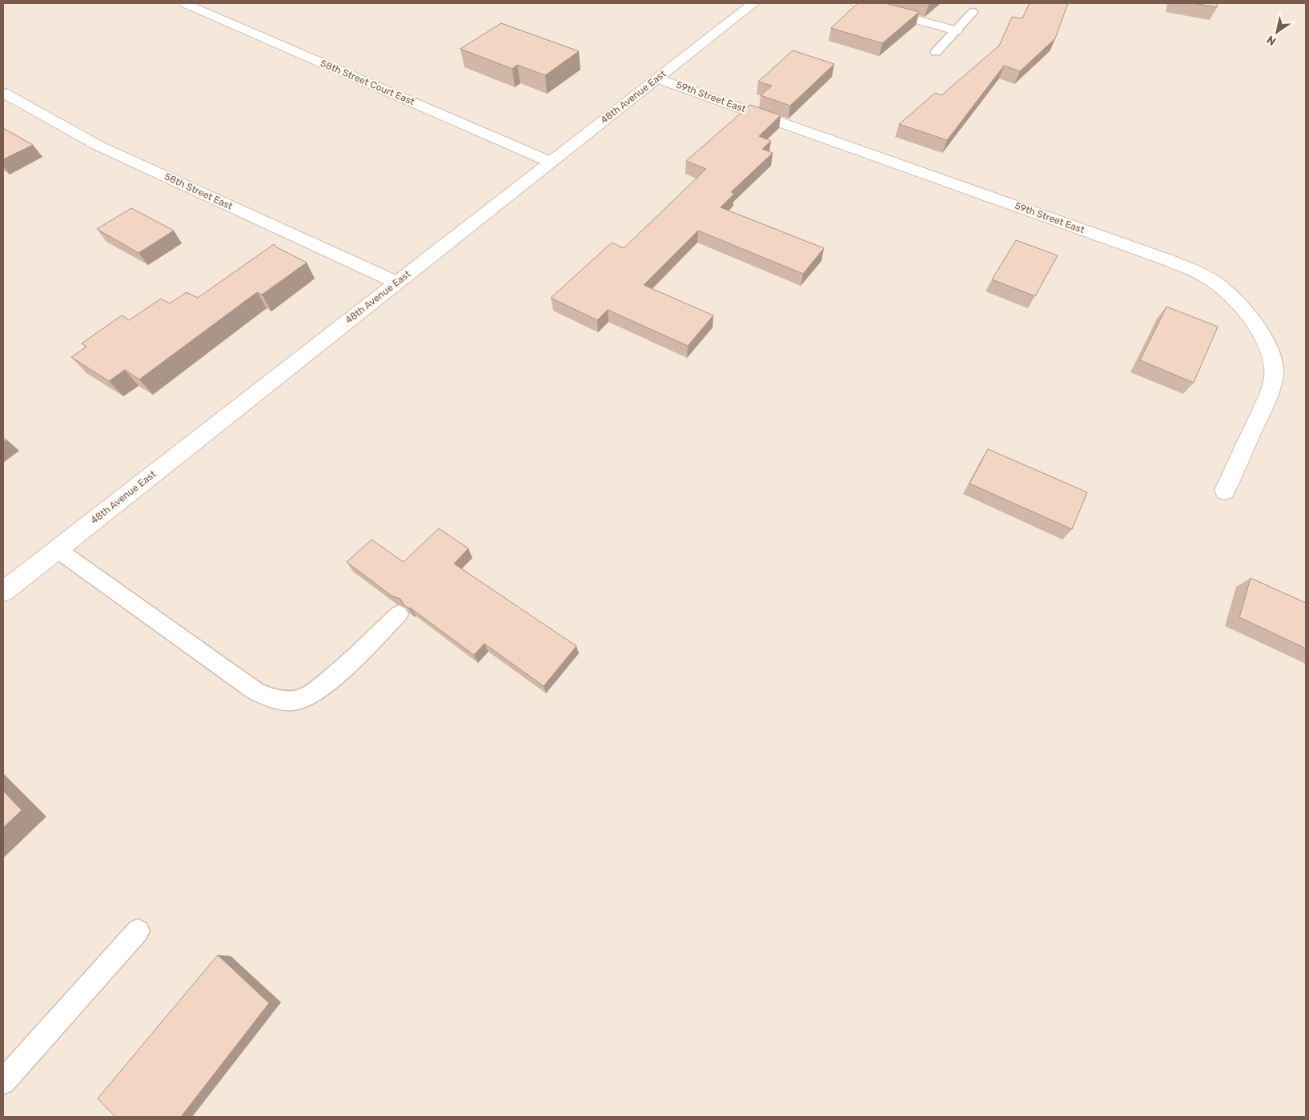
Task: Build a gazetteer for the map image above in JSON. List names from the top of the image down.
{
  "streets": {
    "street": [
      "58th Street Court East",
      "48th Avenue East",
      "59th Street East",
      "58th Street East"
    ]
  },
  "crossings": [
    ["58th Street Court East", "48th Avenue East"],
    ["48th Avenue East", "59th Street East"],
    ["48th Avenue East", "58th Street East"]
  ],
  "north": "bottom left"
}
